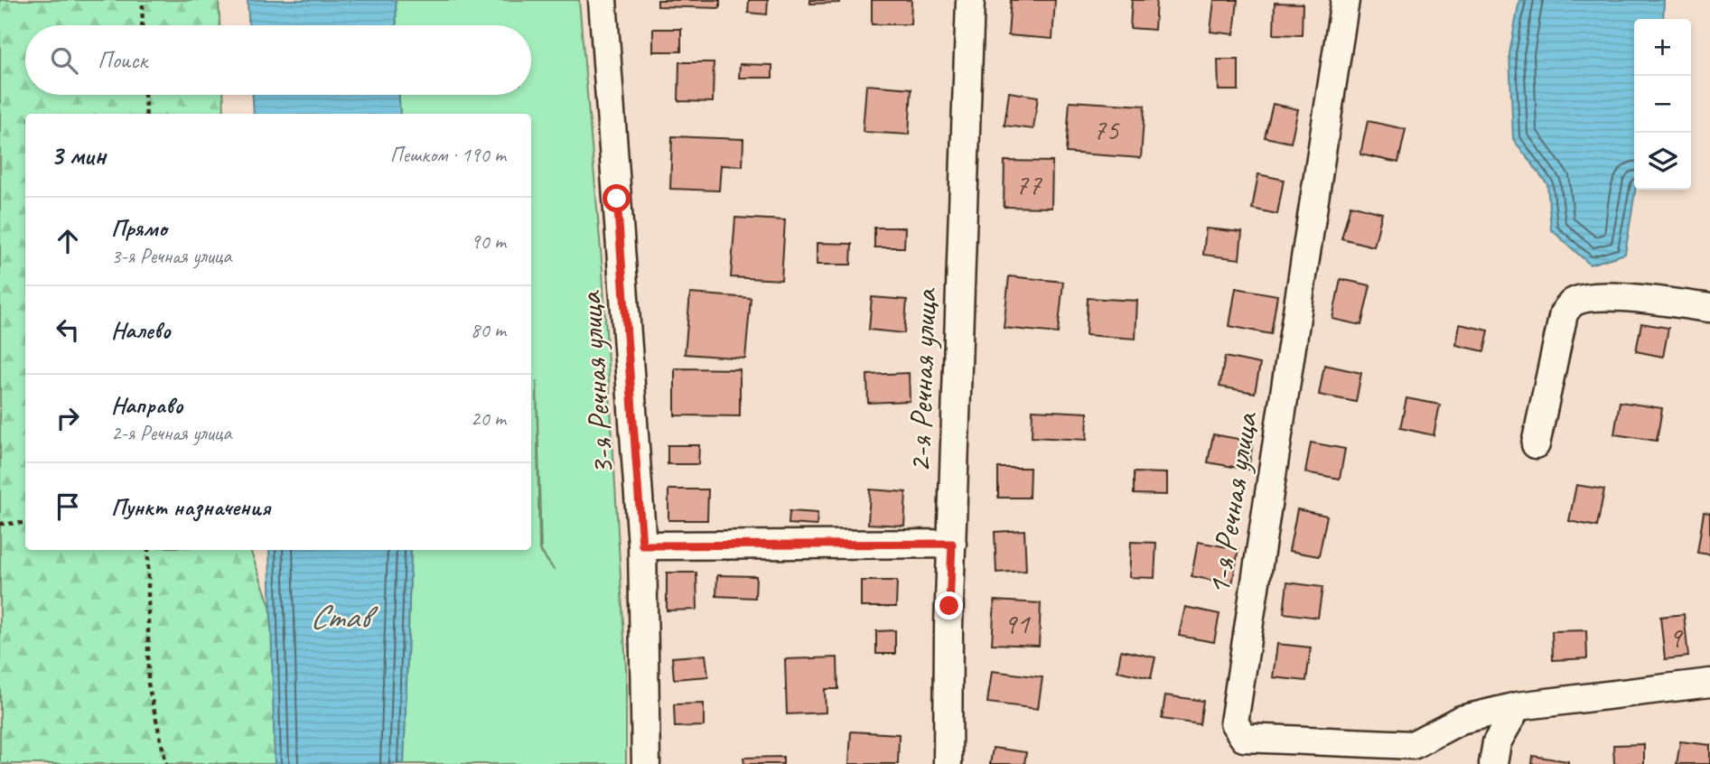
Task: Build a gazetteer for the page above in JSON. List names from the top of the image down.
{
  "streets": {
    "street": ["2-я Речная улица", "3-я Речная улица", "1-я Речная улица"]
  },
  "water": ["Став"],
  "house_numbers": [
    "75",
    "77",
    "91",
    "9"
  ],
  "page": {
    "map_buttons": ["+", "−"],
    "search": "Поиск",
    "heading": ["3 мин", "Пешком · 190 m"],
    "list": [
      ["Прямо", "3-я Речная улица", "90 m"],
      ["Налево", "80 m"],
      ["Направо", "2-я Речная улица", "20 m"],
      "Пункт назначения"
    ]
  }
}
